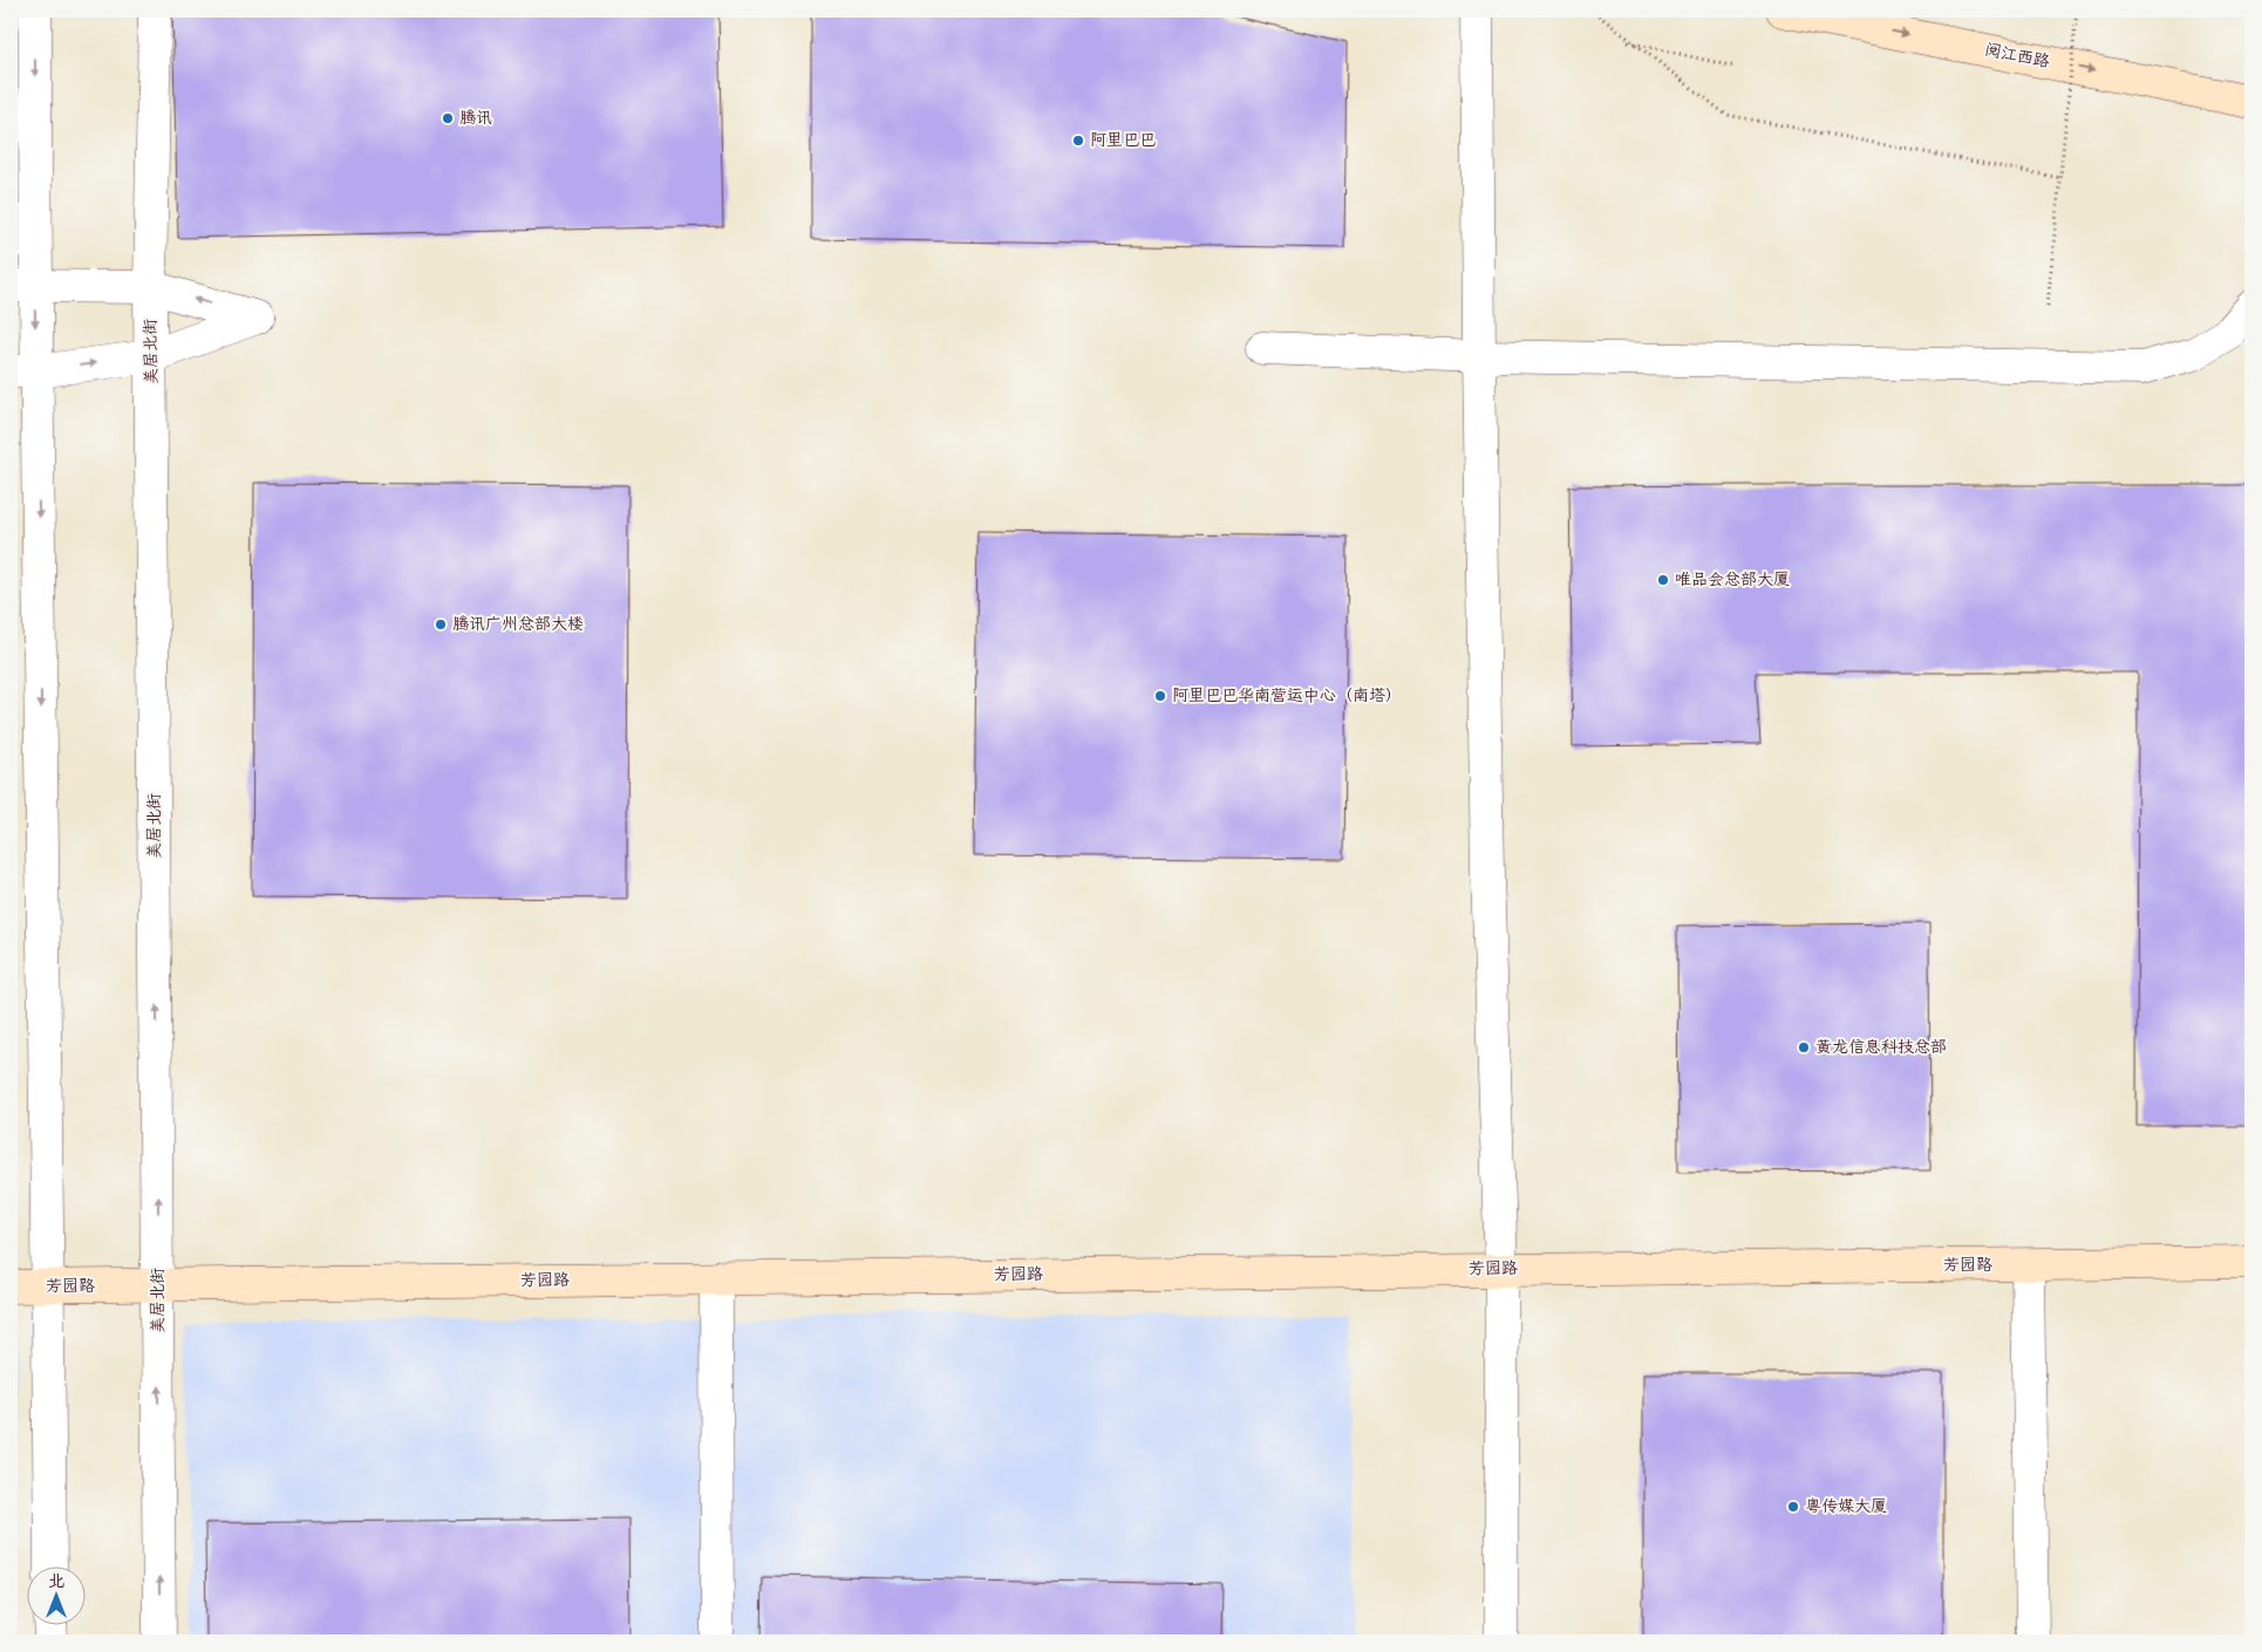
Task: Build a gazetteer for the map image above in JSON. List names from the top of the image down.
{
  "streets": {
    "street": ["阅江西路", "美居北街", "芳园路"]
  },
  "crossings": [
    ["美居北街", "芳园路"]
  ],
  "one_way": ["阅江西路"],
  "places": [
    "腾讯",
    "阿里巴巴",
    "唯品会总部大厦",
    "腾讯广州总部大楼",
    "阿里巴巴华南营运中心（南塔）",
    "黄龙信息科技总部",
    "粤传媒大厦"
  ],
  "north": "top"
}
